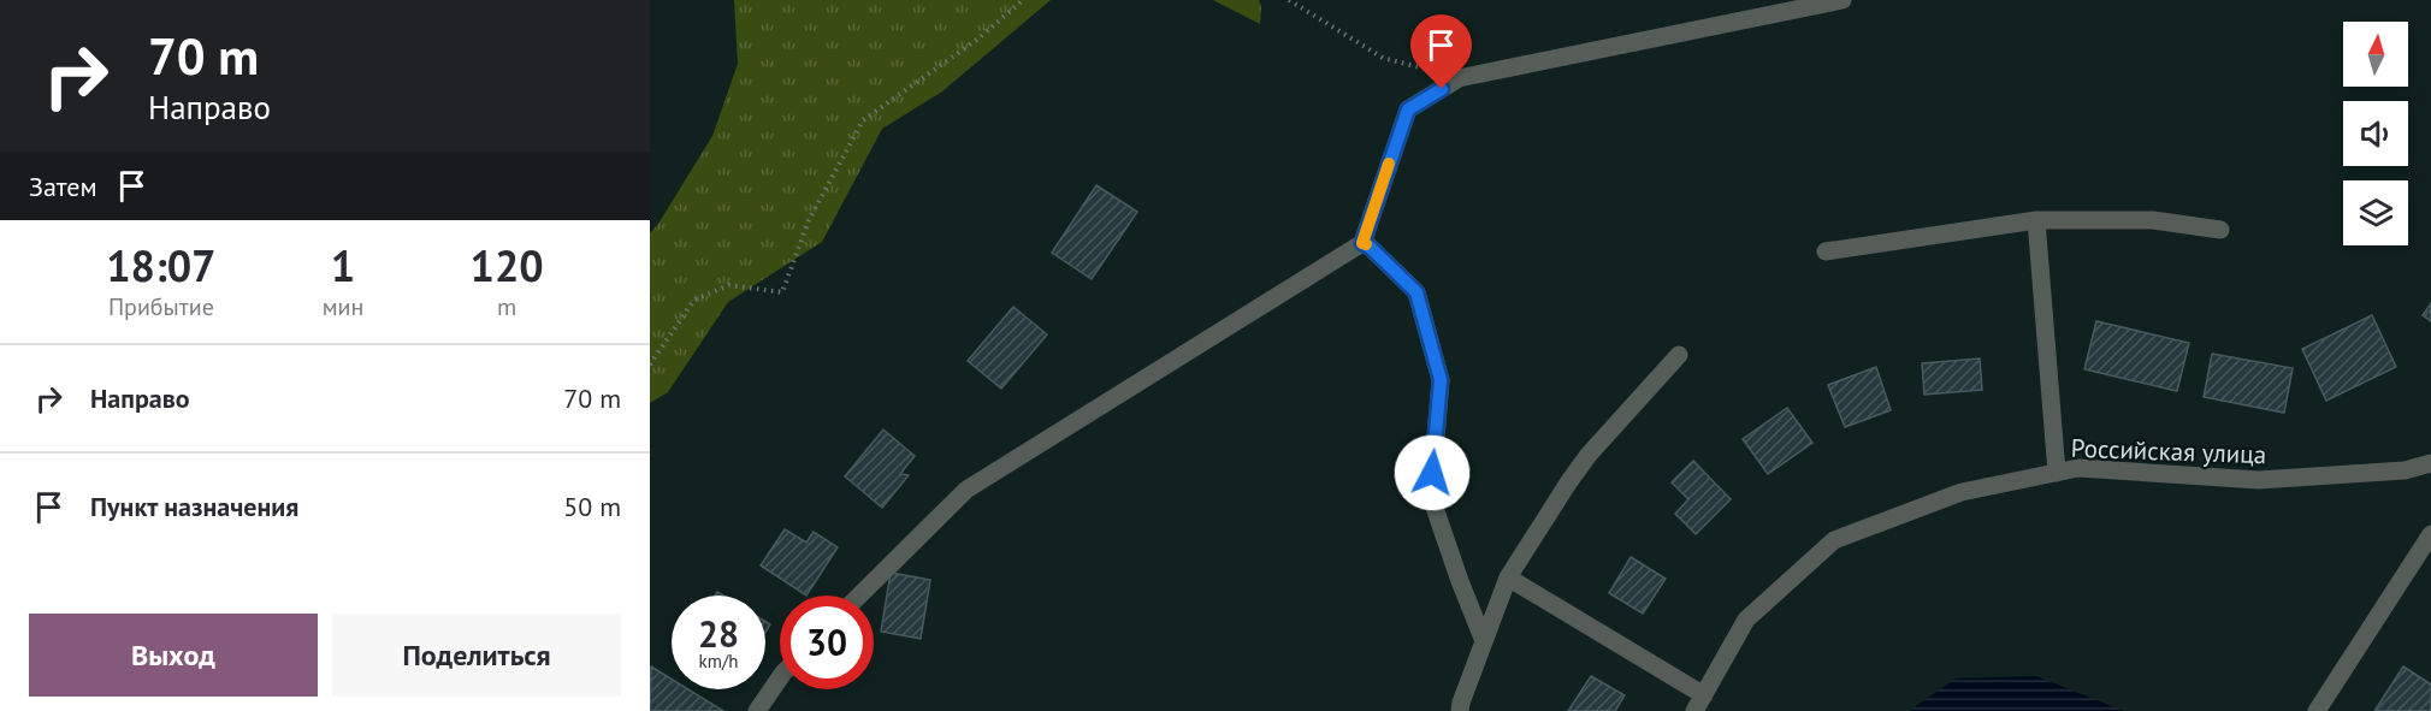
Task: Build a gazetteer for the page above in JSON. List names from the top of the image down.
{
  "streets": {
    "street": ["Российская улица"]
  },
  "north": "top",
  "page": {
    "turn": ["70 m", "Направо"],
    "then": "Затем",
    "eta": [
      "18:07",
      "Прибытие",
      "1",
      "мин",
      "120",
      "m"
    ],
    "list": [
      {
        "name": "Направо",
        "value": "70 m"
      },
      {
        "name": "Пункт назначения",
        "value": "50 m"
      }
    ],
    "speed": "28 km/h",
    "limit": "30",
    "buttons": ["Выход", "Поделиться"]
  }
}
